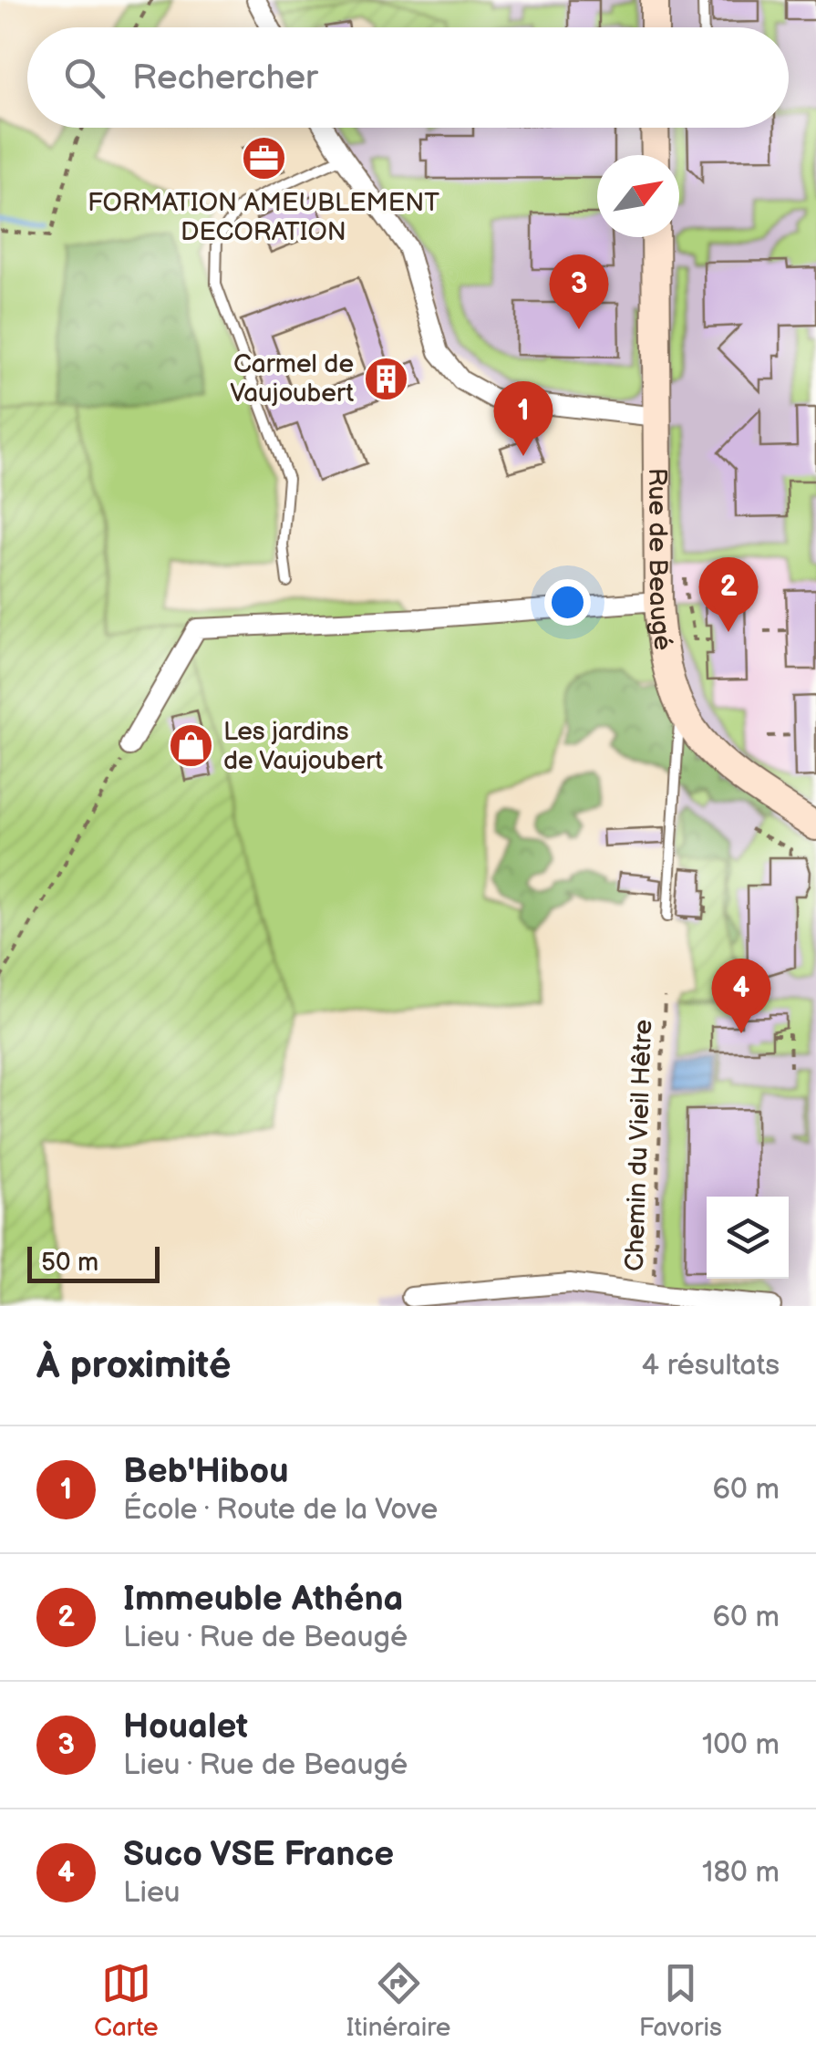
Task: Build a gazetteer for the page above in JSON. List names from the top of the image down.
{
  "streets": {
    "street": ["Rue de Beaugé"],
    "path": ["Chemin du Vieil Hêtre"]
  },
  "places": {
    "office": ["FORMATION AMEUBLEMENT DECORATION"],
    "building": ["Carmel de Vaujoubert"],
    "shop": ["Les jardins de Vaujoubert"]
  },
  "scale_bar": "50 m",
  "north": "top right",
  "page": {
    "search": "Rechercher",
    "pins": [
      "3",
      "1",
      "2",
      "4"
    ],
    "scale": "50 m",
    "heading": ["À proximité", "4 résultats"],
    "list": [
      {
        "mark": "1",
        "name": "Beb'Hibou",
        "note": "École · Route de la Vove",
        "value": "60 m"
      },
      {
        "mark": "2",
        "name": "Immeuble Athéna",
        "note": "Lieu · Rue de Beaugé",
        "value": "60 m"
      },
      {
        "mark": "3",
        "name": "Houalet",
        "note": "Lieu · Rue de Beaugé",
        "value": "100 m"
      },
      {
        "mark": "4",
        "name": "Suco VSE France",
        "note": "Lieu",
        "value": "180 m"
      }
    ],
    "nav": ["Carte", "Itinéraire", "Favoris"]
  }
}
